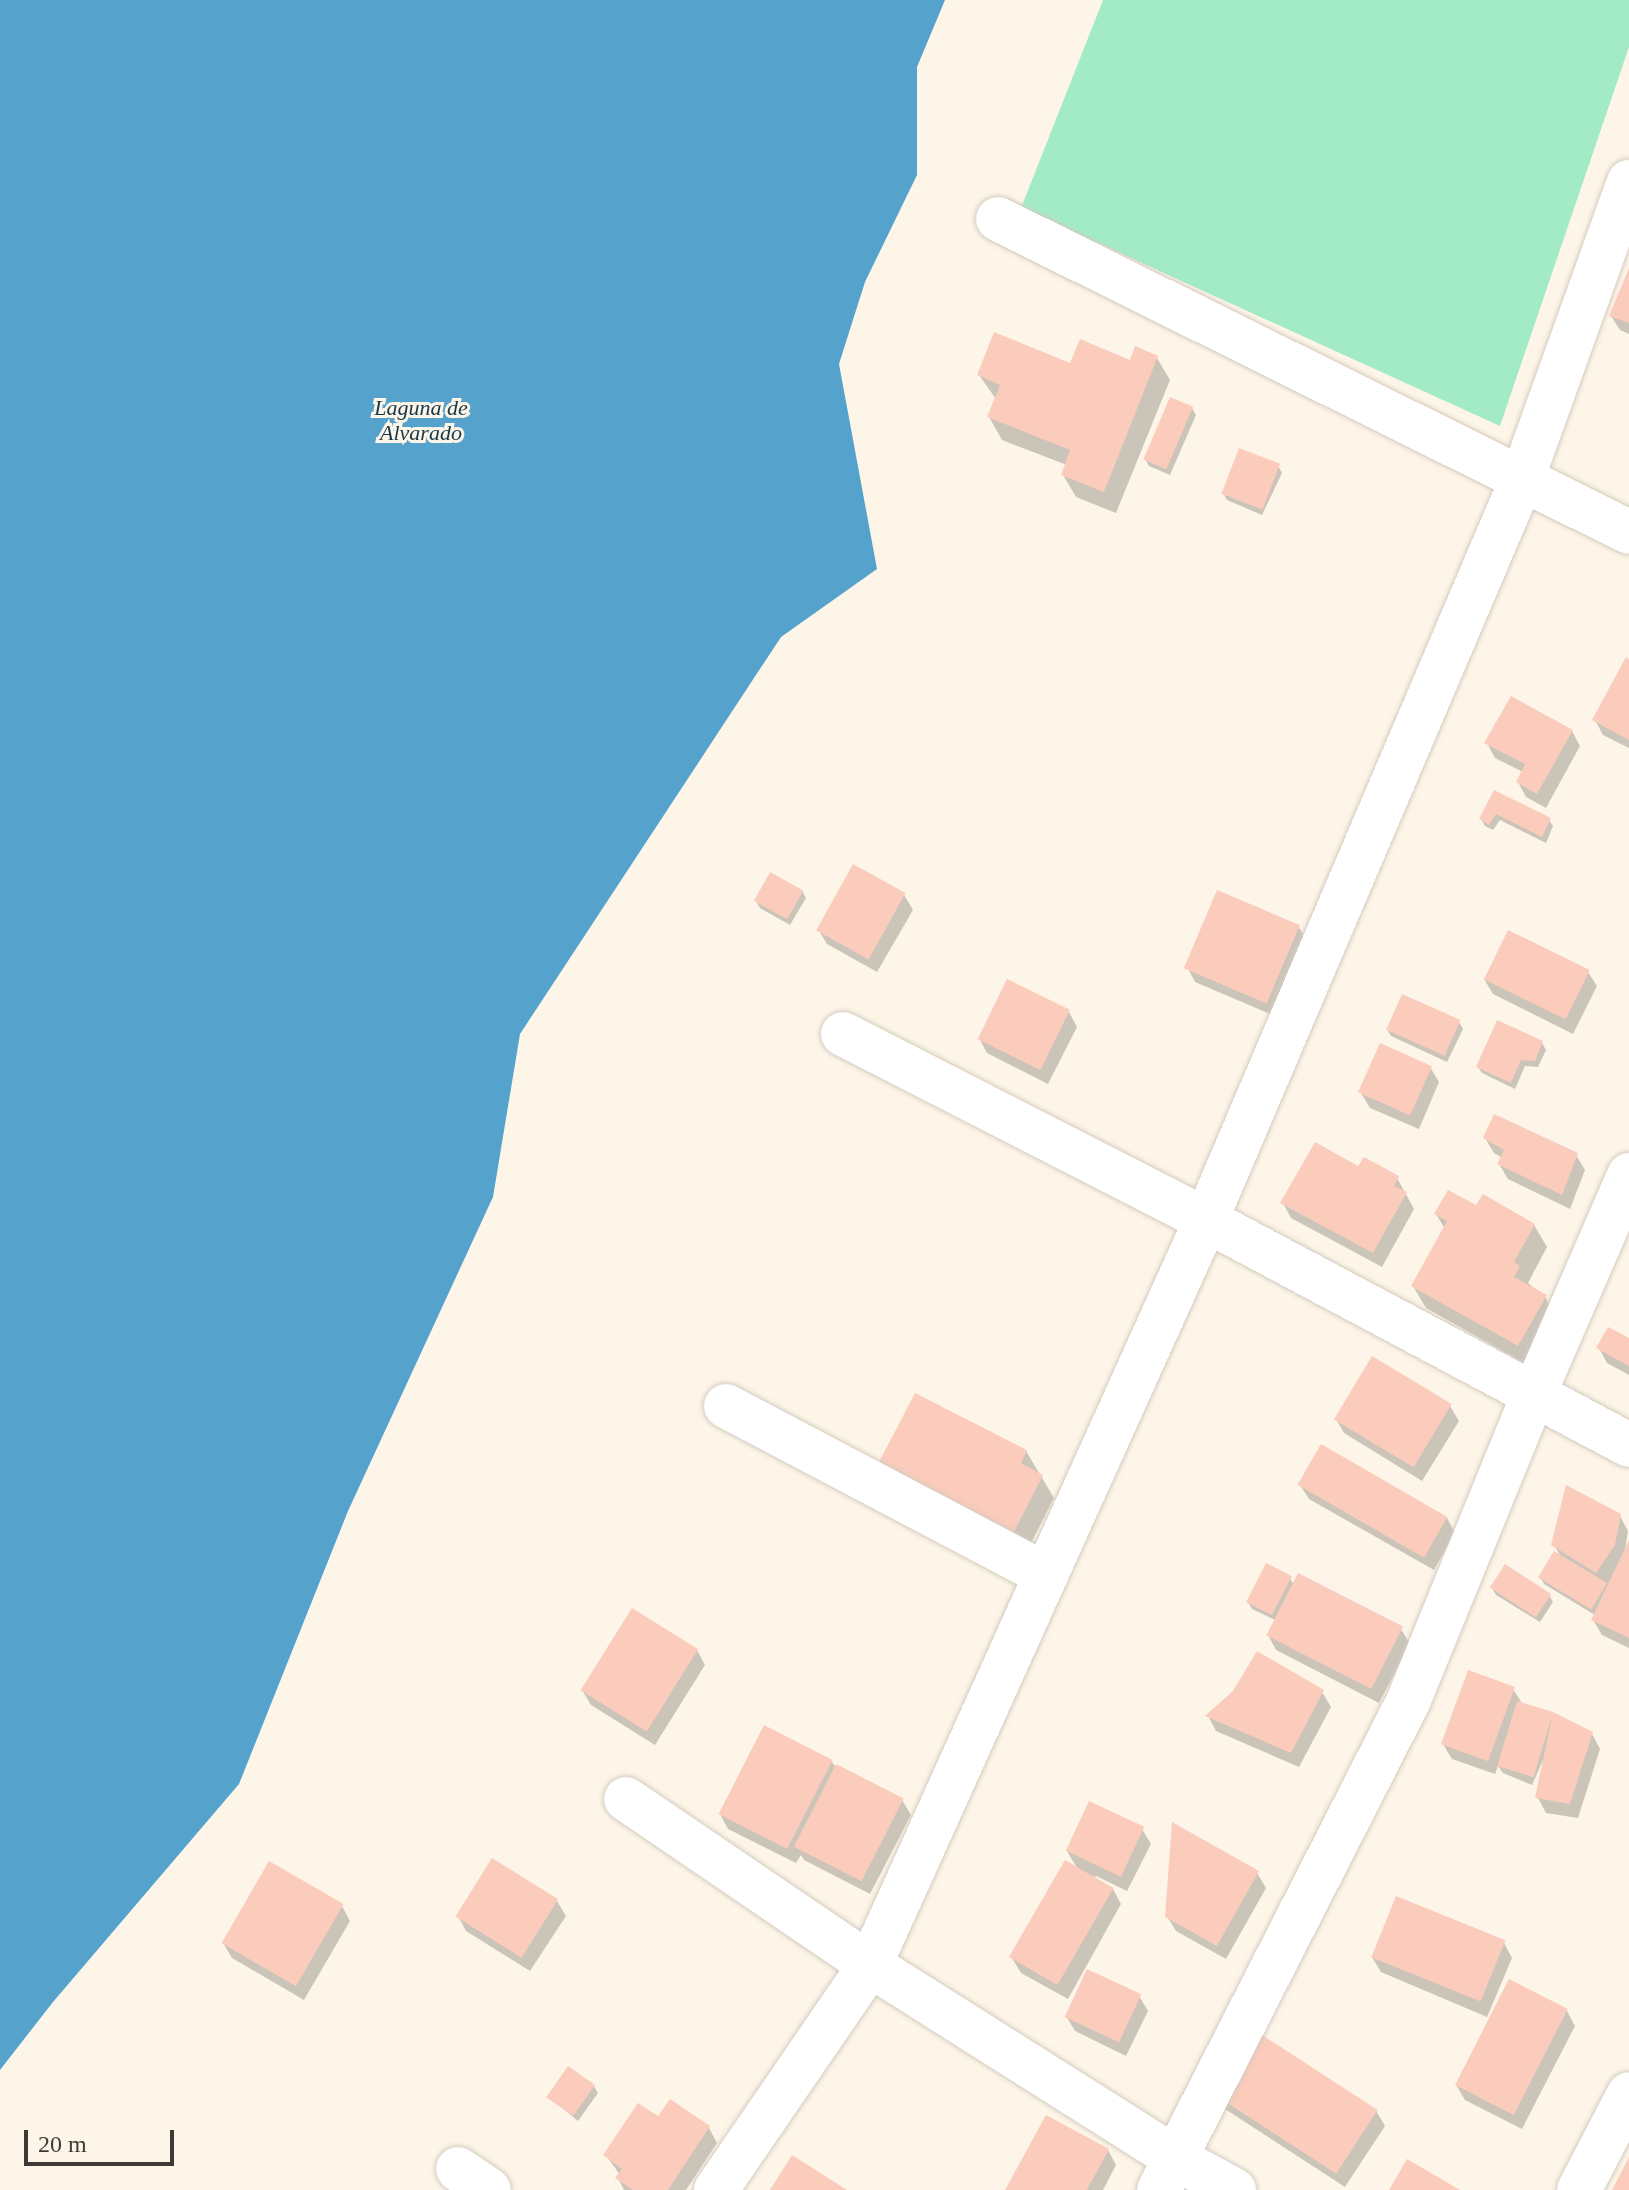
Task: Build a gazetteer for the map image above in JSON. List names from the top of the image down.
{
  "water": ["Laguna de Alvarado"],
  "scale_bar": "20 m"
}
